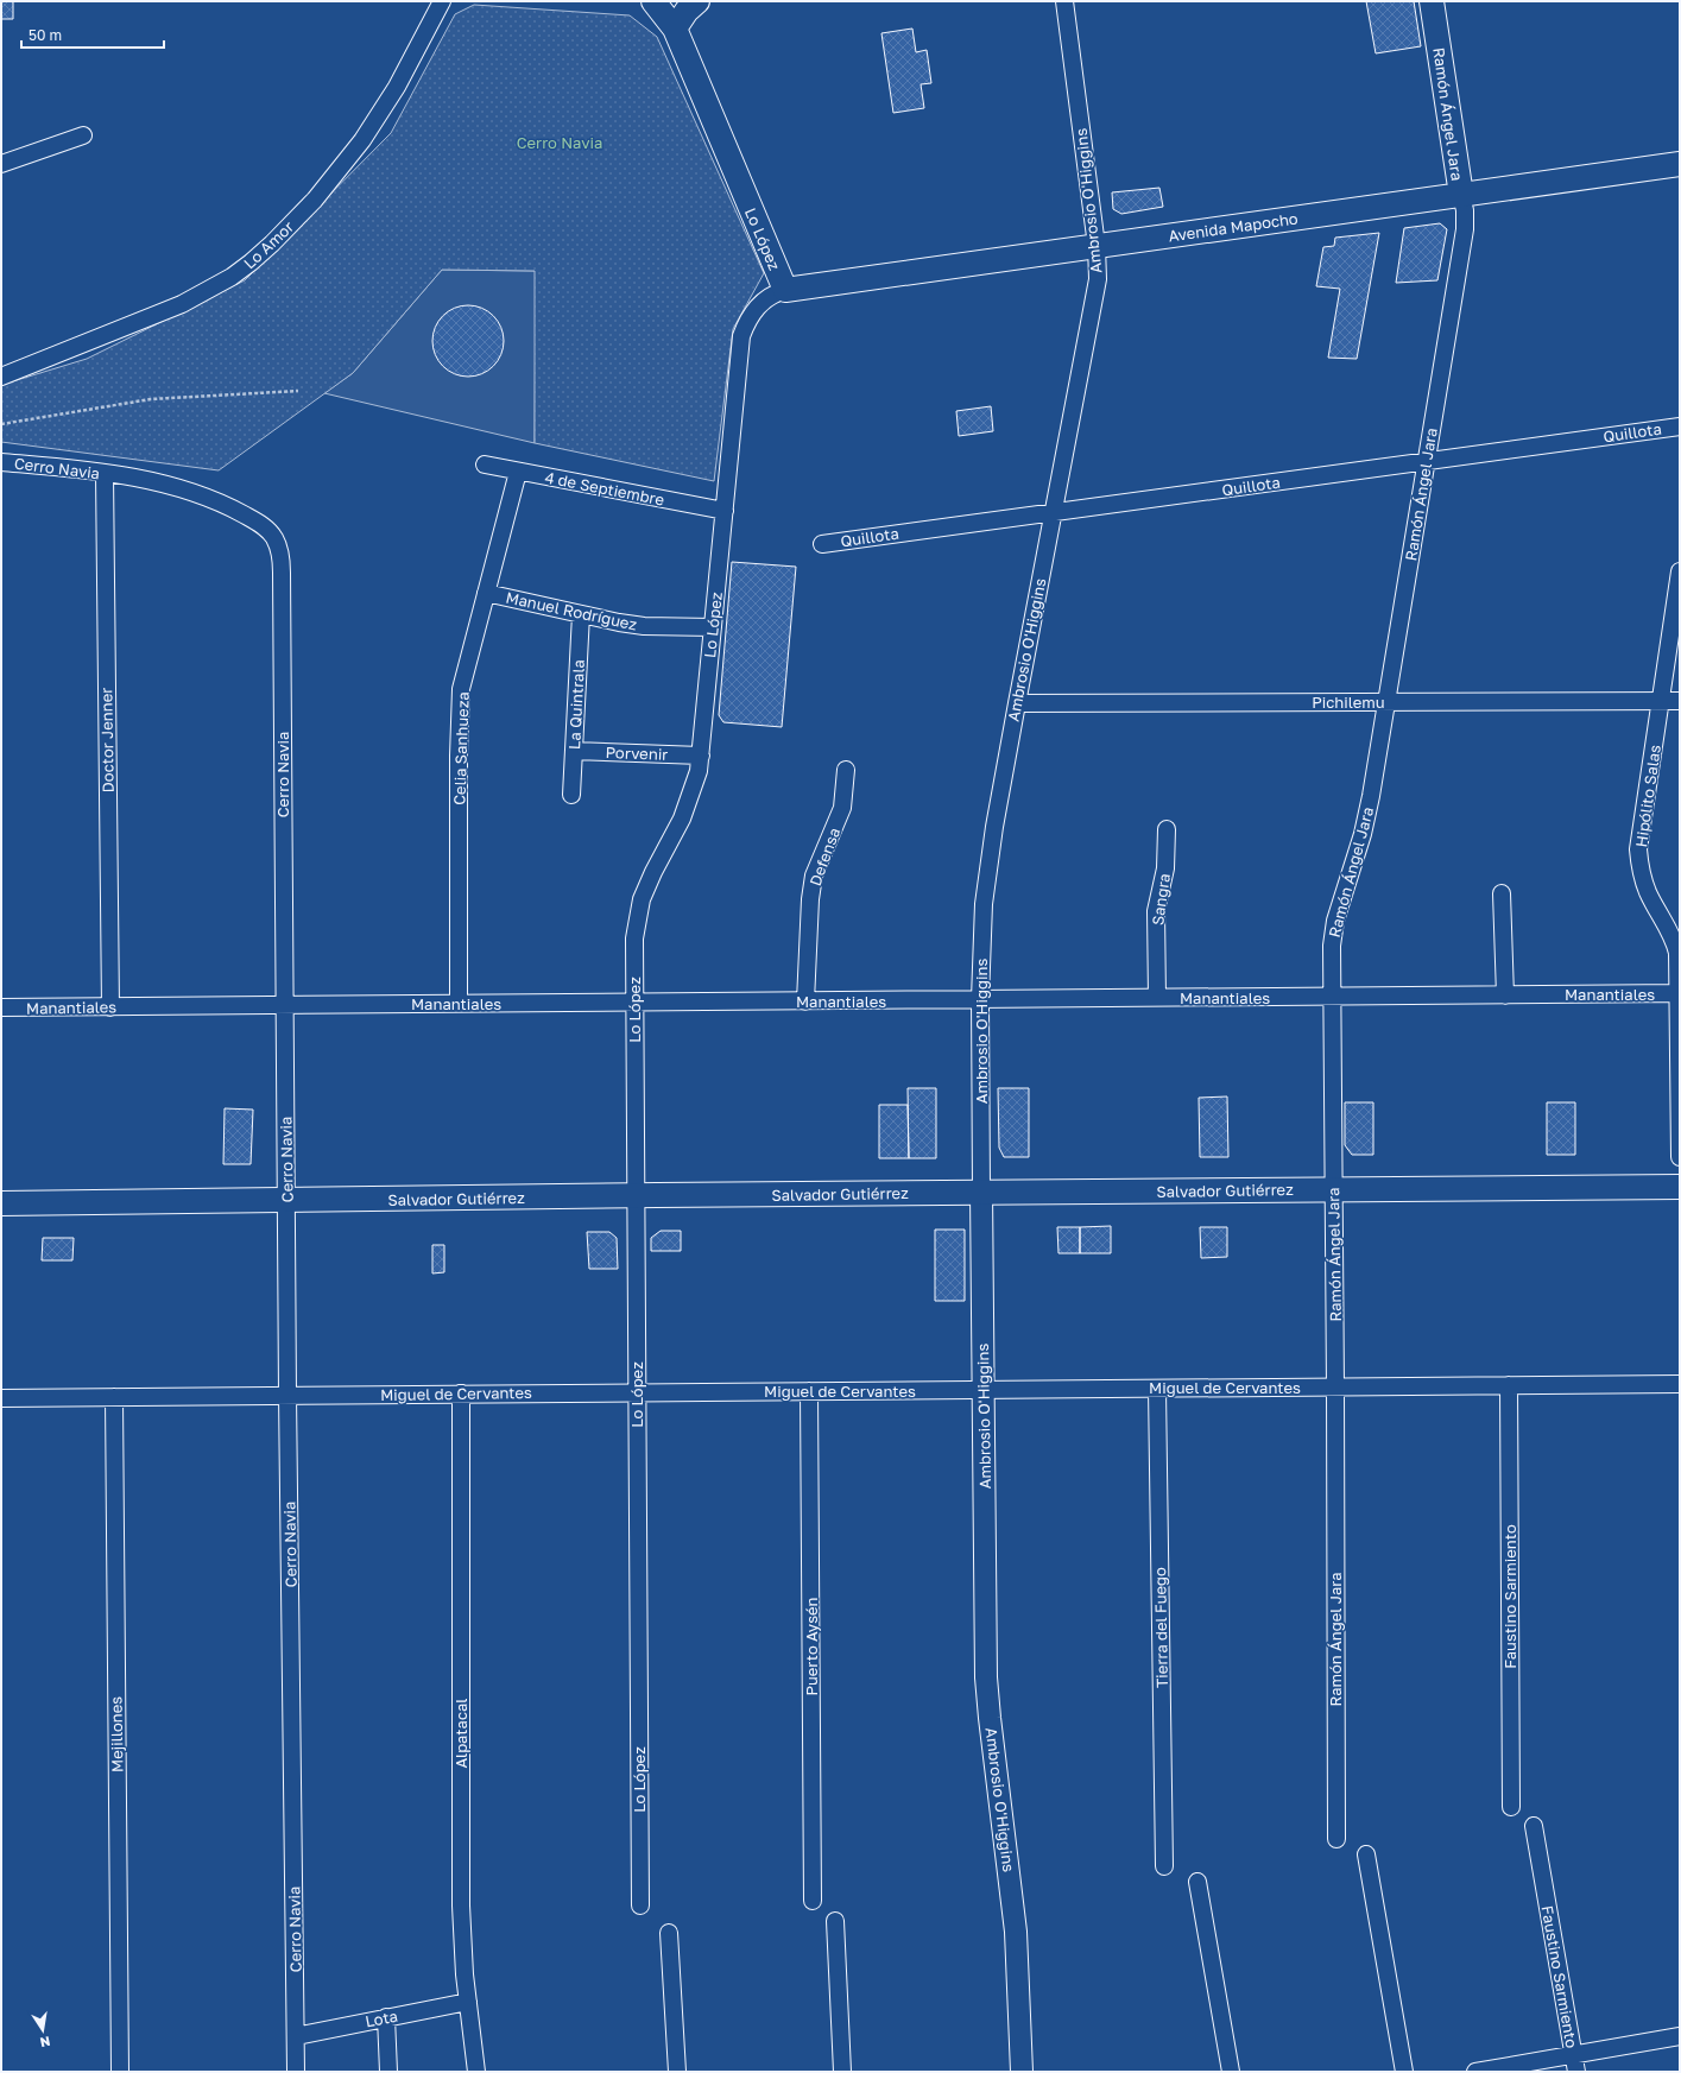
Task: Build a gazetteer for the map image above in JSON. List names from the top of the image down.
{
  "streets": {
    "main road": [
      "Ramón Ángel Jara",
      "Avenida Mapocho",
      "Lo López",
      "Salvador Gutiérrez"
    ],
    "street": [
      "Ambrosio O'Higgins",
      "Lo Amor",
      "Quillota",
      "Cerro Navia",
      "4 de Septiembre",
      "Manuel Rodríguez",
      "Pichilemu",
      "La Quintrala",
      "Doctor Jenner",
      "Celia Sanhueza",
      "Porvenir",
      "Hipólito Salas",
      "Defensa",
      "Sangra",
      "Manantiales",
      "Miguel de Cervantes",
      "Faustino Sarmiento",
      "Tierra del Fuego",
      "Puerto Aysén",
      "Alpatacal",
      "Mejillones",
      "Lota"
    ]
  },
  "crossings": [
    ["Ramón Ángel Jara", "Avenida Mapocho"],
    ["Ramón Ángel Jara", "Quillota"],
    ["Ramón Ángel Jara", "Pichilemu"],
    ["Ramón Ángel Jara", "Manantiales"],
    ["Ramón Ángel Jara", "Salvador Gutiérrez"],
    ["Ramón Ángel Jara", "Miguel de Cervantes"],
    ["Ambrosio O'Higgins", "Avenida Mapocho"],
    ["Ambrosio O'Higgins", "Quillota"],
    ["Ambrosio O'Higgins", "Pichilemu"],
    ["Ambrosio O'Higgins", "Manantiales"],
    ["Ambrosio O'Higgins", "Salvador Gutiérrez"],
    ["Ambrosio O'Higgins", "Miguel de Cervantes"],
    ["Avenida Mapocho", "Lo López"],
    ["Lo López", "4 de Septiembre"],
    ["Lo López", "Manuel Rodríguez"],
    ["Lo López", "Porvenir"],
    ["Lo López", "Manantiales"],
    ["Lo López", "Salvador Gutiérrez"],
    ["Lo López", "Miguel de Cervantes"],
    ["Cerro Navia", "Doctor Jenner"],
    ["Cerro Navia", "Manantiales"],
    ["Cerro Navia", "Salvador Gutiérrez"],
    ["Cerro Navia", "Miguel de Cervantes"],
    ["Cerro Navia", "Lota"],
    ["4 de Septiembre", "Celia Sanhueza"],
    ["Manuel Rodríguez", "La Quintrala"],
    ["Manuel Rodríguez", "Celia Sanhueza"],
    ["Pichilemu", "Hipólito Salas"],
    ["La Quintrala", "Porvenir"],
    ["Doctor Jenner", "Manantiales"],
    ["Celia Sanhueza", "Manantiales"],
    ["Hipólito Salas", "Manantiales"],
    ["Defensa", "Manantiales"],
    ["Sangra", "Manantiales"],
    ["Miguel de Cervantes", "Faustino Sarmiento"],
    ["Miguel de Cervantes", "Tierra del Fuego"],
    ["Miguel de Cervantes", "Puerto Aysén"],
    ["Miguel de Cervantes", "Alpatacal"],
    ["Miguel de Cervantes", "Mejillones"],
    ["Alpatacal", "Lota"]
  ],
  "parks": ["Cerro Navia"],
  "scale_bar": "50 m",
  "north": "bottom"
}
